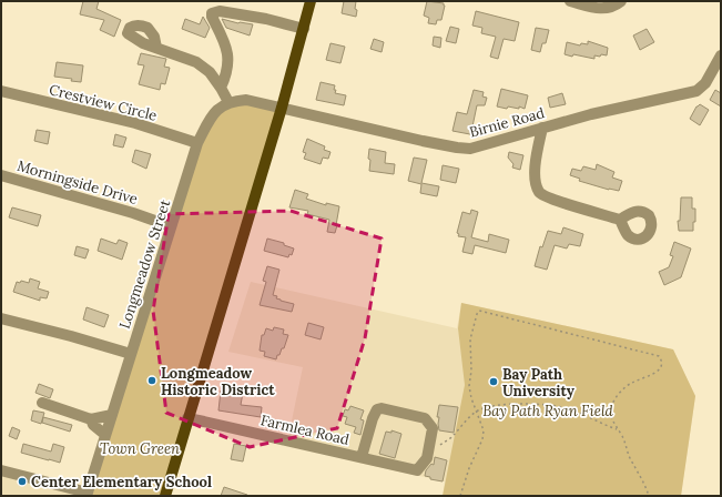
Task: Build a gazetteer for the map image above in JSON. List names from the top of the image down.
{
  "streets": {
    "street": [
      "Crestview Circle",
      "Birnie Road",
      "Morningside Drive",
      "Longmeadow Street",
      "Farmlea Road"
    ]
  },
  "crossings": [
    ["Crestview Circle", "Longmeadow Street"],
    ["Morningside Drive", "Longmeadow Street"]
  ],
  "parks": ["Bay Path Ryan Field", "Town Green"],
  "places": ["Longmeadow Historic District", "Bay Path University", "Center Elementary School"]
}
